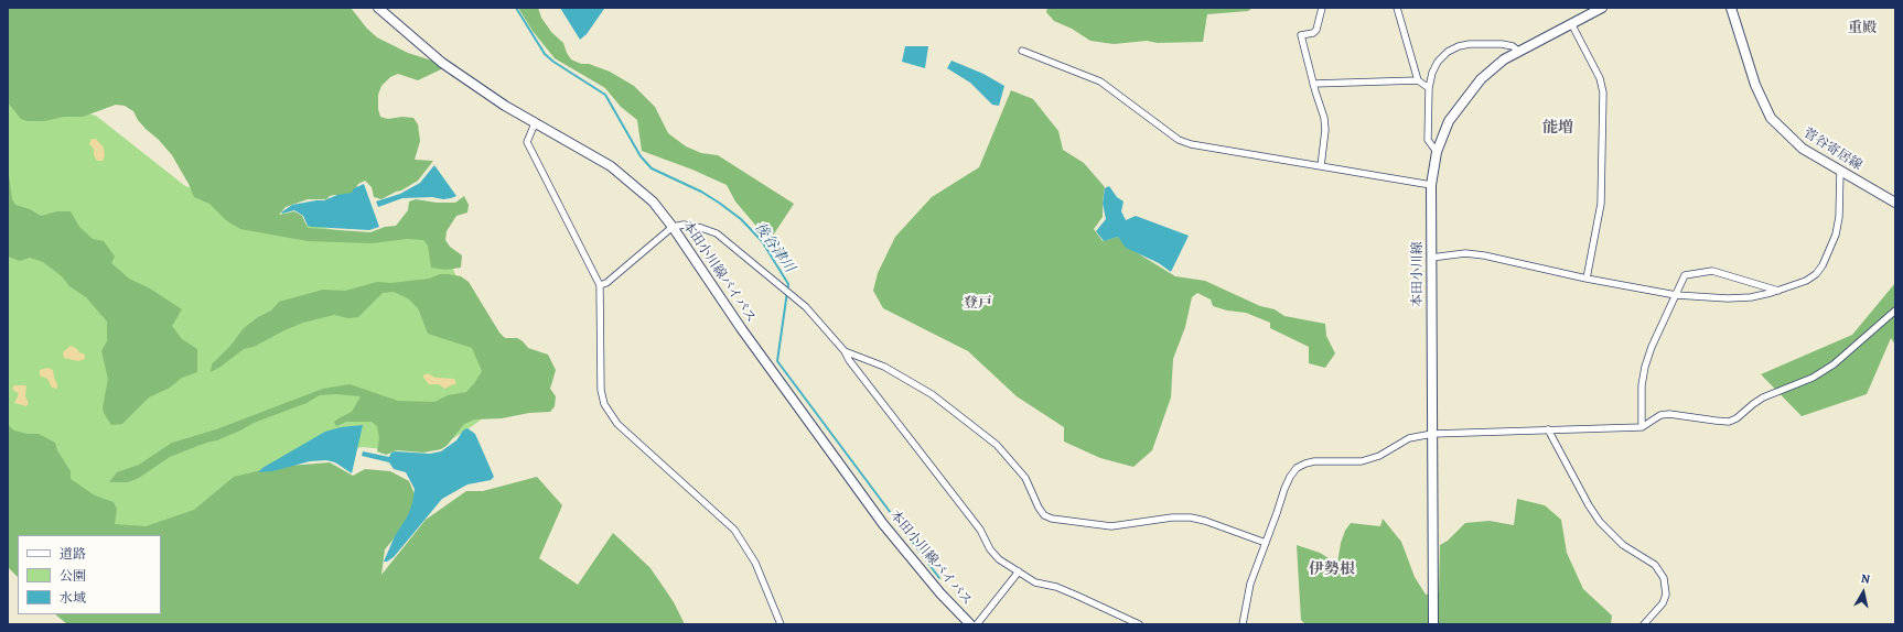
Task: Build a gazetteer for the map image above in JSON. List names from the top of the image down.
{
  "streets": {
    "main road": ["菅谷寄居線", "本田小川線バイパス", "本田小川線"]
  },
  "districts": [
    "重殿",
    "能増",
    "登戸",
    "伊勢根"
  ],
  "water": ["後谷津川"],
  "legend": ["道路", "公園", "水域"],
  "north": "top"
}
